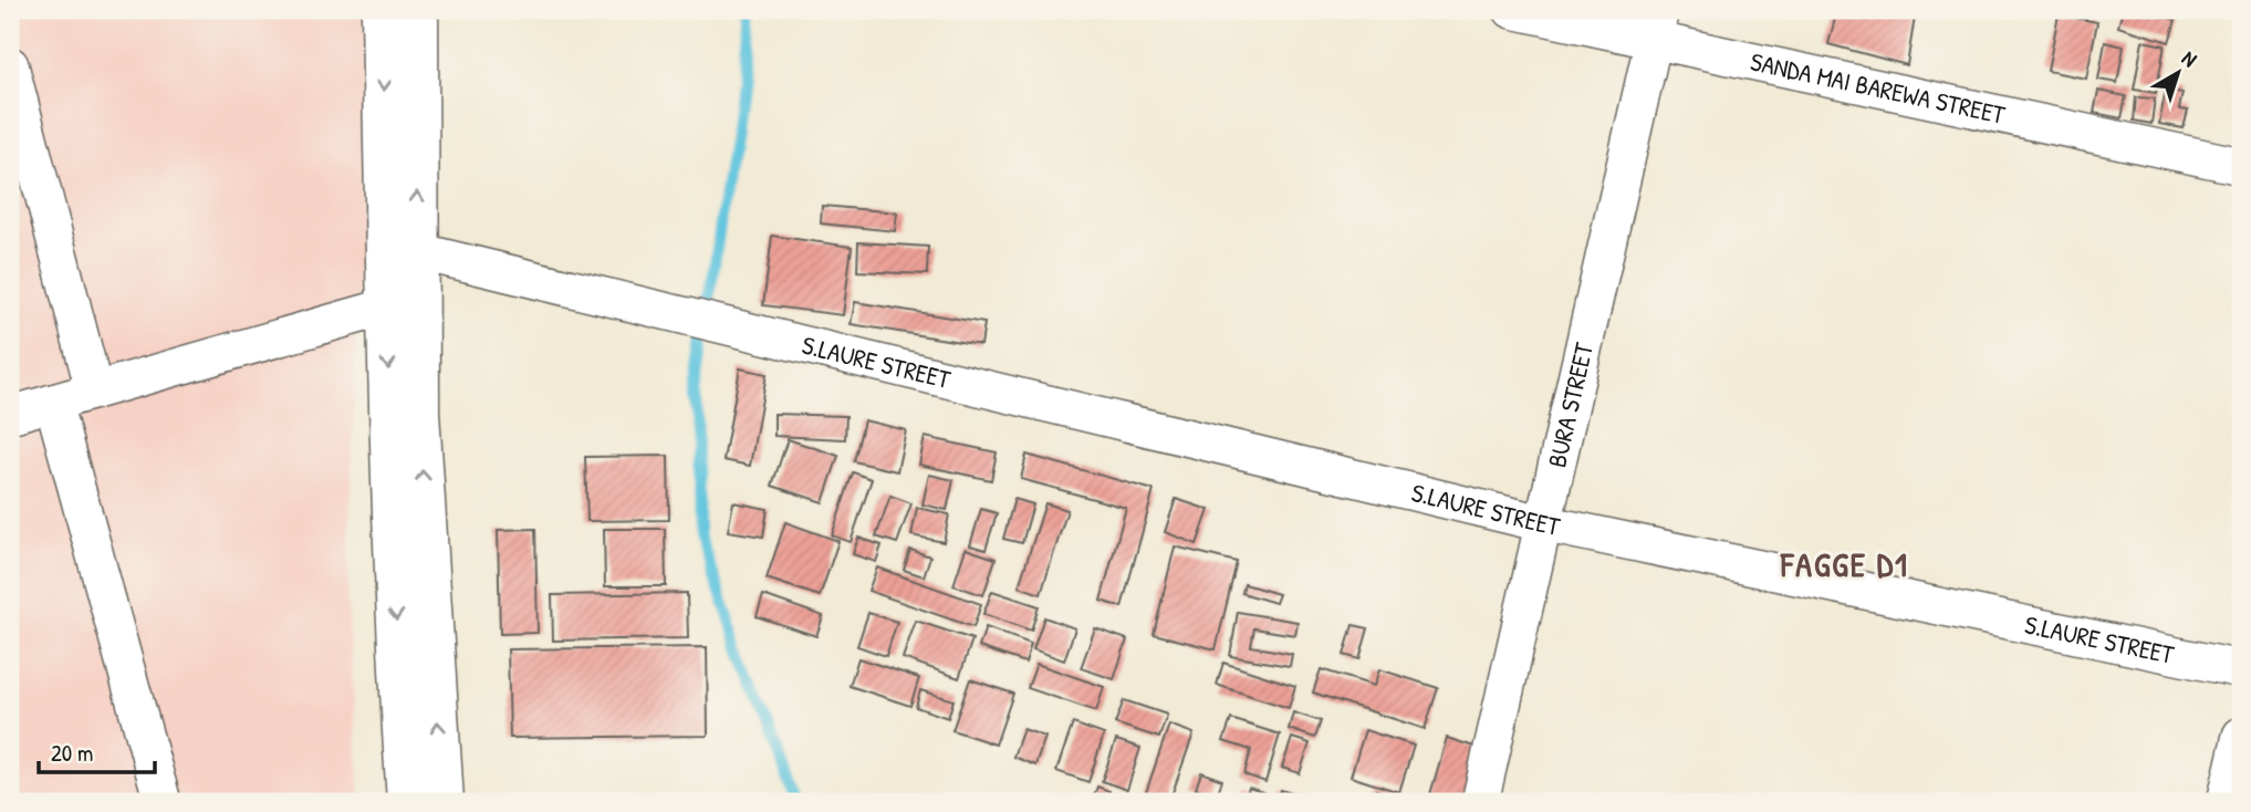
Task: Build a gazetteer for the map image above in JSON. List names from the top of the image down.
{
  "streets": {
    "street": ["SANDA MAI BAREWA STREET", "S.LAURE STREET", "BURA STREET"]
  },
  "crossings": [
    ["SANDA MAI BAREWA STREET", "BURA STREET"],
    ["S.LAURE STREET", "BURA STREET"]
  ],
  "districts": ["FAGGE D1"],
  "scale_bar": "20 m",
  "north": "top right"
}
